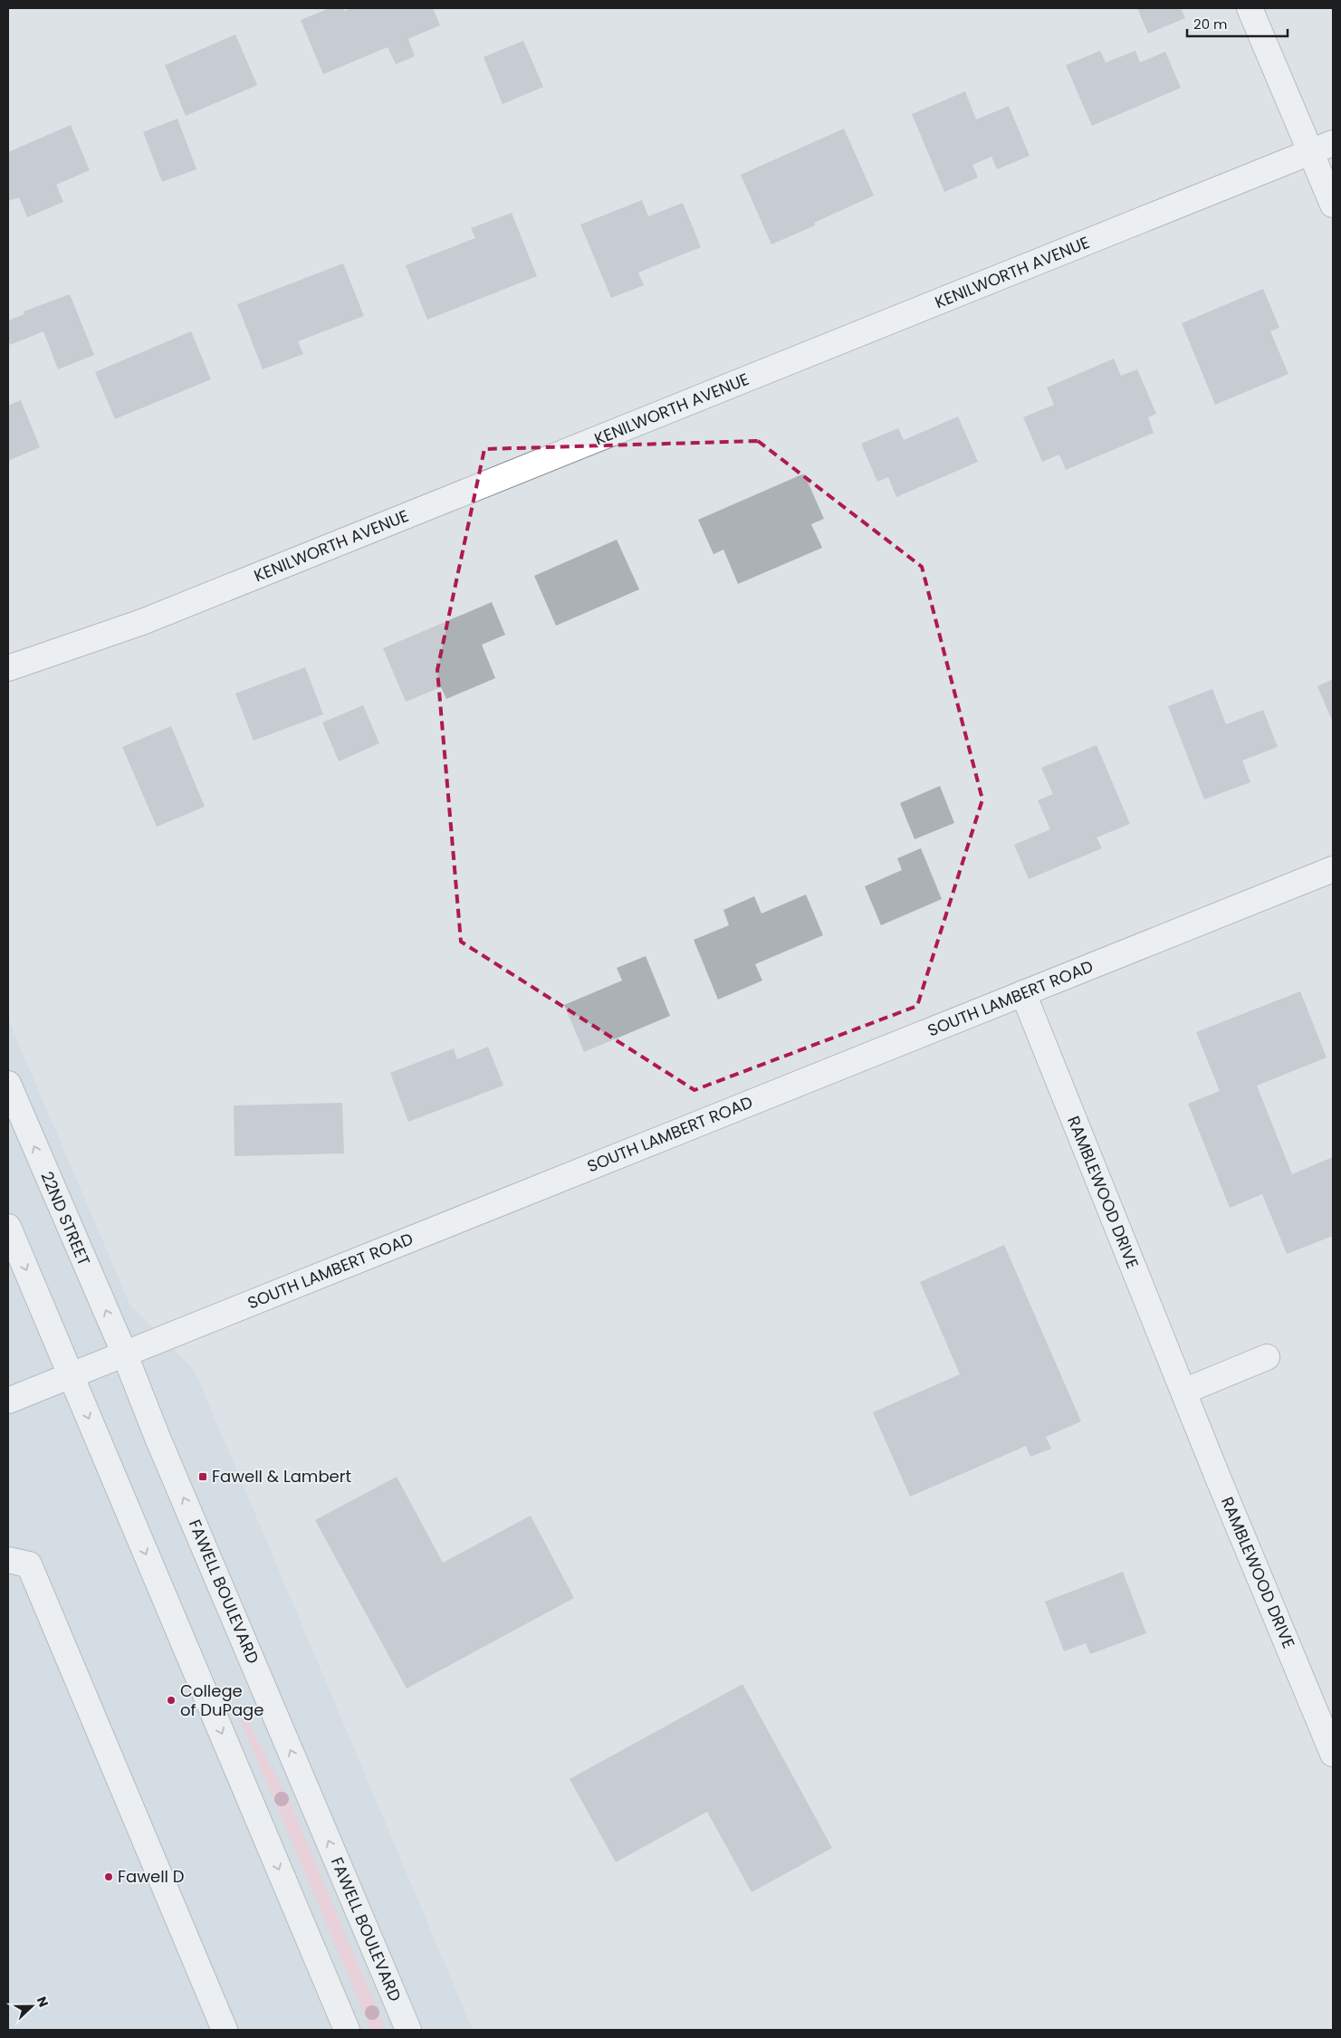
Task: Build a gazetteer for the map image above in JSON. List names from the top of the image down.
{
  "streets": {
    "street": [
      "KENILWORTH AVENUE",
      "SOUTH LAMBERT ROAD",
      "RAMBLEWOOD DRIVE",
      "22ND STREET",
      "FAWELL BOULEVARD"
    ]
  },
  "crossings": [
    ["SOUTH LAMBERT ROAD", "RAMBLEWOOD DRIVE"],
    ["SOUTH LAMBERT ROAD", "22ND STREET"],
    ["SOUTH LAMBERT ROAD", "FAWELL BOULEVARD"],
    ["22ND STREET", "FAWELL BOULEVARD"]
  ],
  "places": {
    "transit": ["Fawell & Lambert"],
    "other": ["College of DuPage", "Fawell D"]
  },
  "scale_bar": "20 m",
  "north": "right"
}
